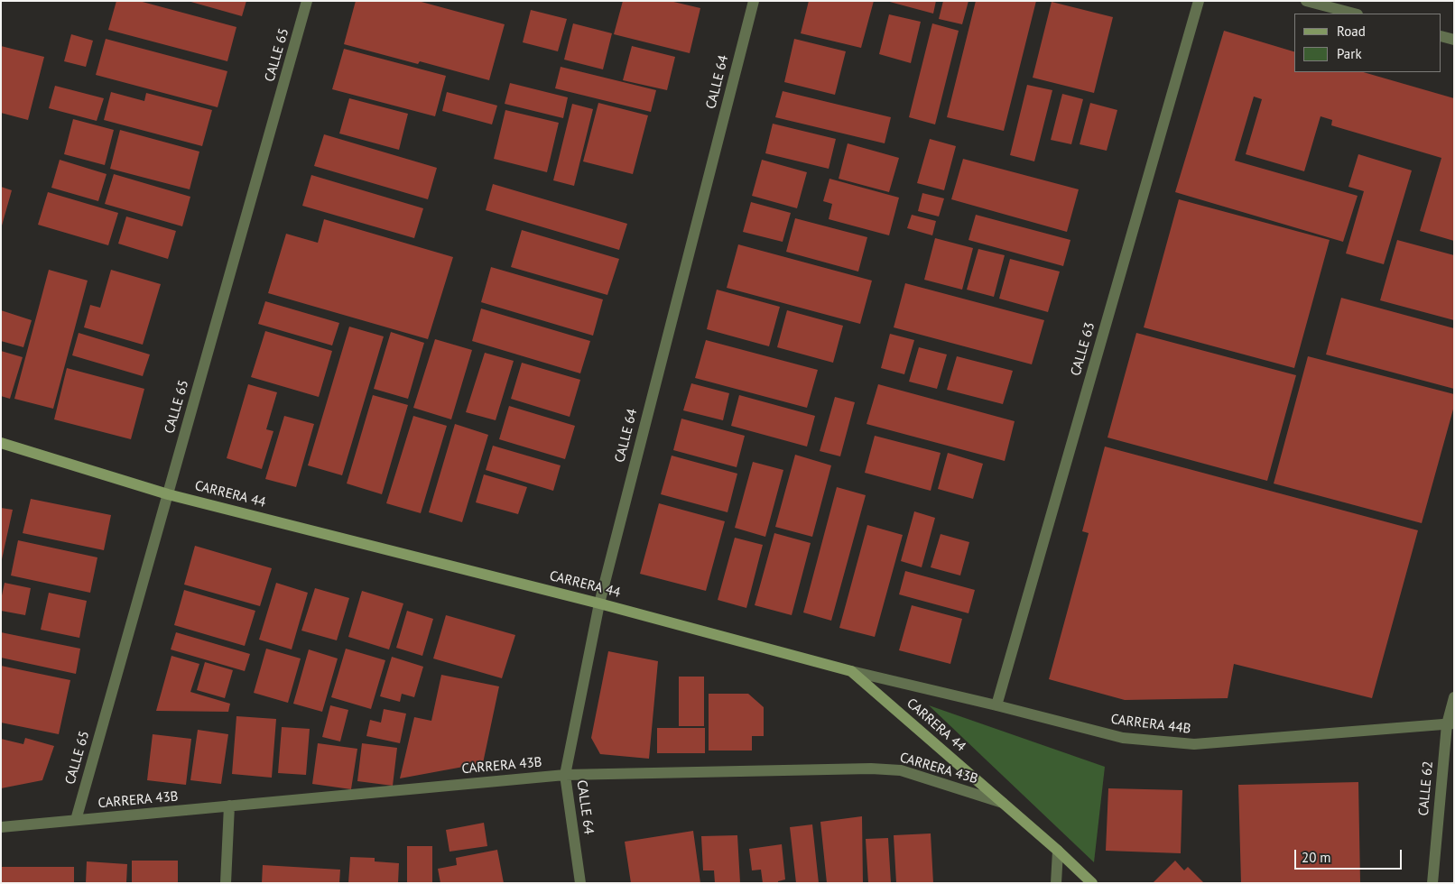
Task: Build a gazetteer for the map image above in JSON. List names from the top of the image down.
{
  "streets": {
    "street": [
      "CALLE 65",
      "CALLE 64",
      "CALLE 63",
      "CARRERA 44",
      "CARRERA 44B",
      "CARRERA 43B",
      "CALLE 62"
    ]
  },
  "crossings": [
    ["CALLE 65", "CARRERA 44"],
    ["CALLE 65", "CARRERA 43B"],
    ["CALLE 64", "CARRERA 44"],
    ["CALLE 64", "CARRERA 43B"],
    ["CALLE 63", "CARRERA 44B"],
    ["CARRERA 44", "CARRERA 44B"],
    ["CARRERA 44", "CARRERA 43B"],
    ["CARRERA 44B", "CALLE 62"]
  ],
  "legend": ["Road", "Park"],
  "scale_bar": "20 m"
}
